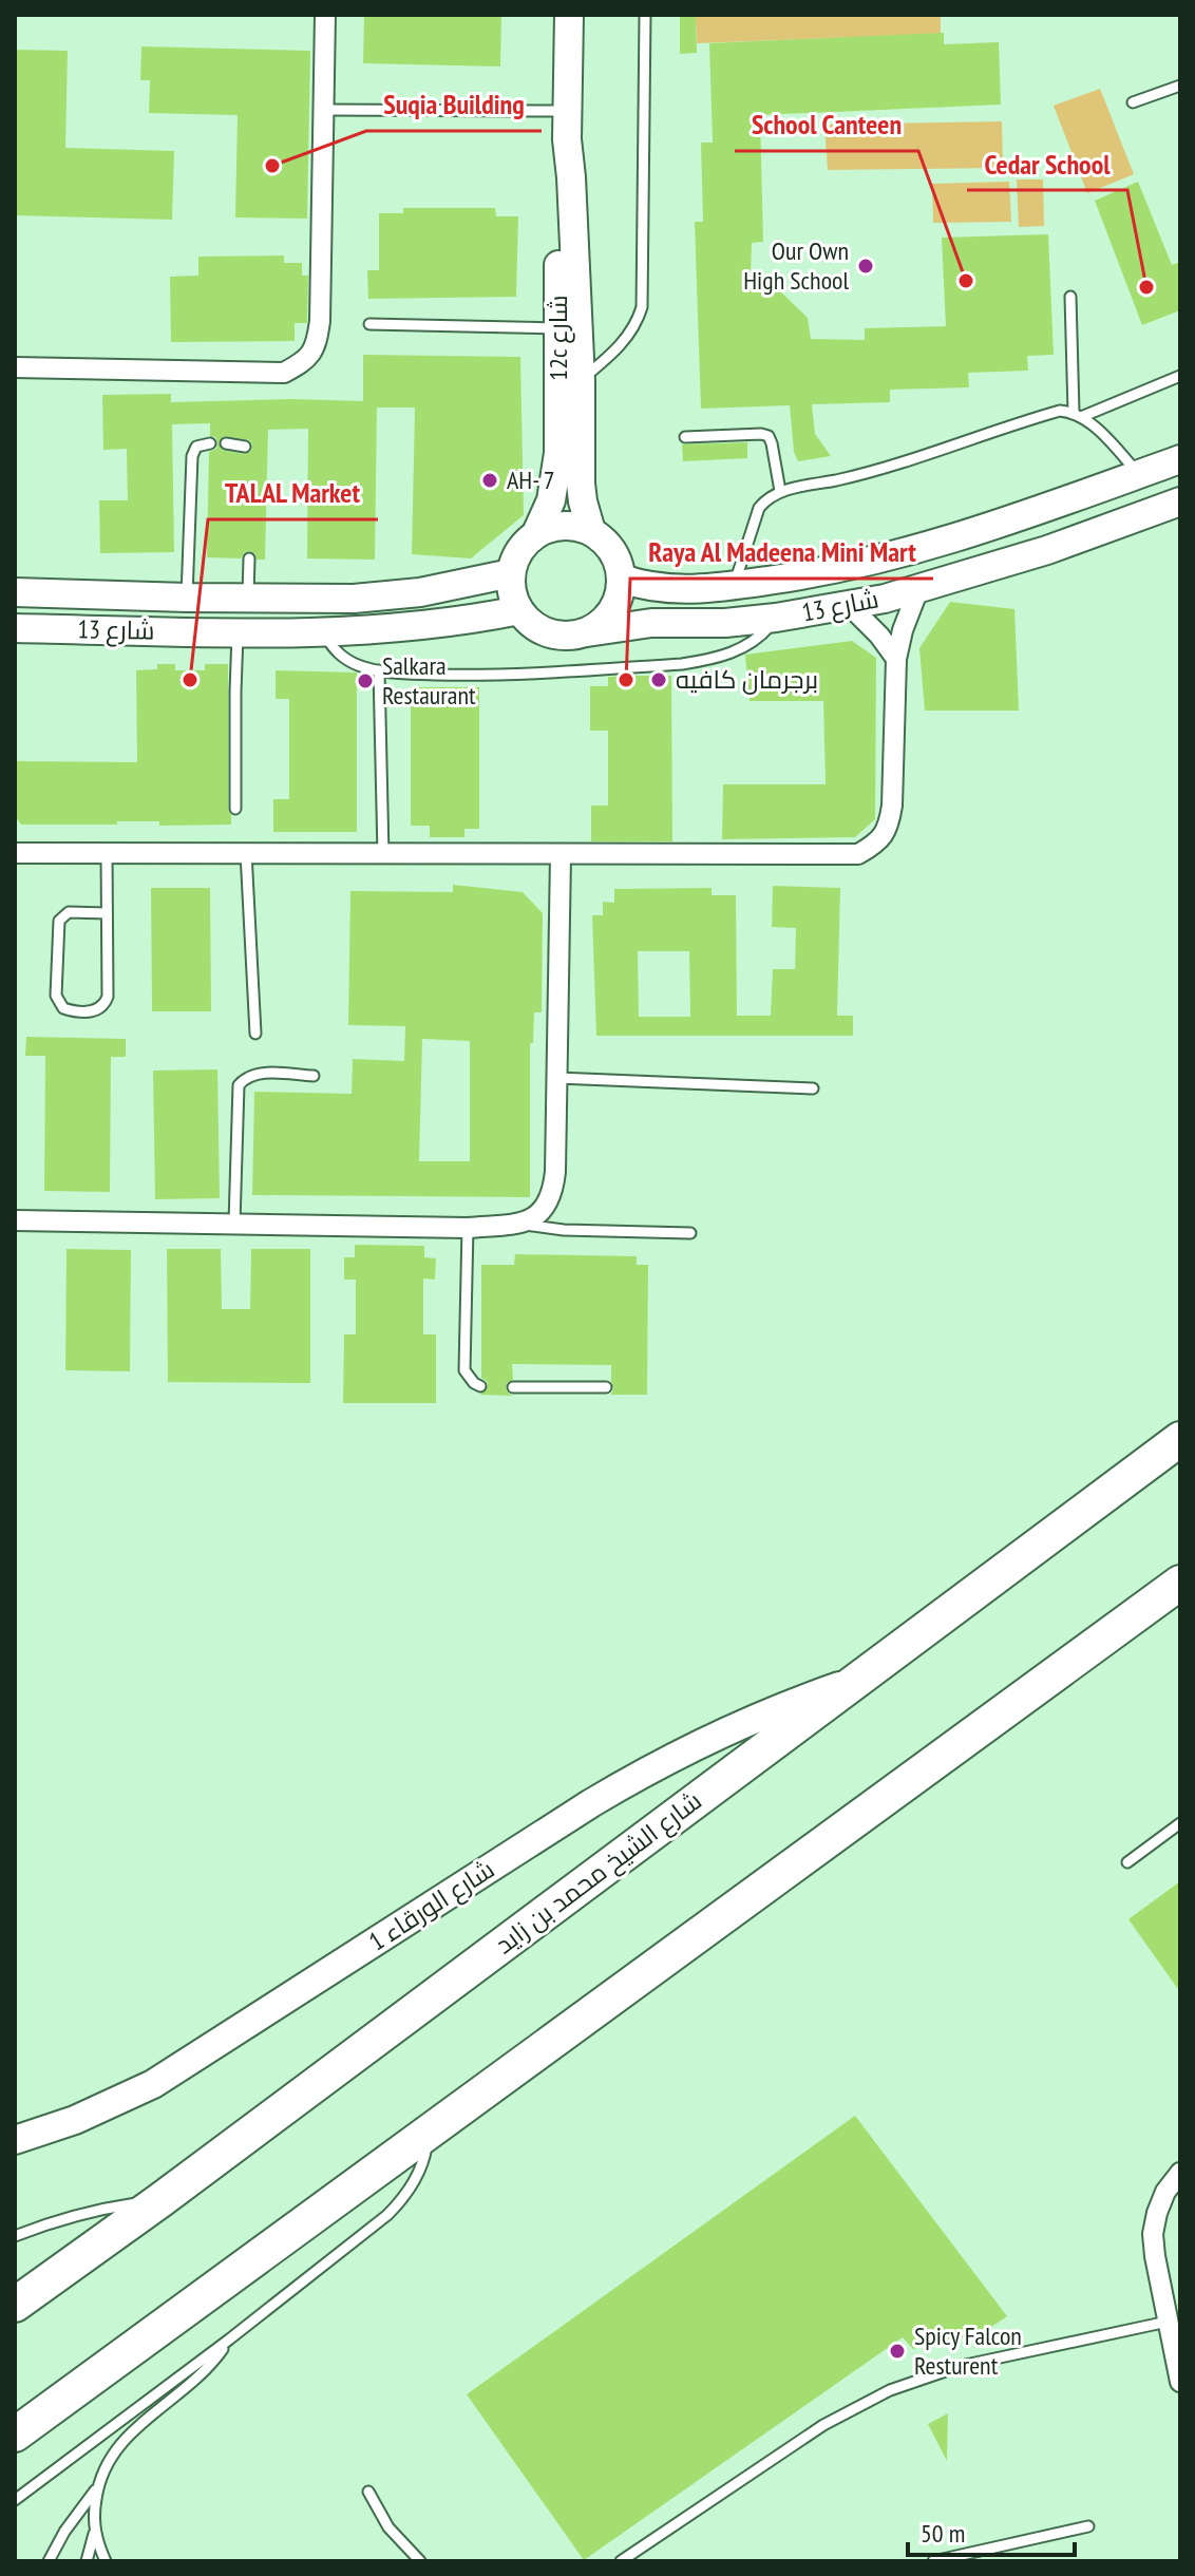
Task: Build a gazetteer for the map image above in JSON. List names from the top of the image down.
{
  "streets": {
    "highway": ["شارع الشيخ محمد بن زايد"],
    "street": ["12c شارع", "شارع 13", "شارع الورقاء 1"]
  },
  "crossings": [
    ["12c شارع", "شارع 13"],
    ["شارع الشيخ محمد بن زايد", "شارع الورقاء 1"]
  ],
  "places": [
    "Suqia Building",
    "Our Own High School",
    "School Canteen",
    "Cedar School",
    "AH- 7",
    "TALAL Market",
    "Raya Al Madeena Mini Mart",
    "برجرمان كافيه",
    "Salkara Restaurant",
    "Spicy Falcon Resturent"
  ],
  "scale_bar": "50 m"
}
